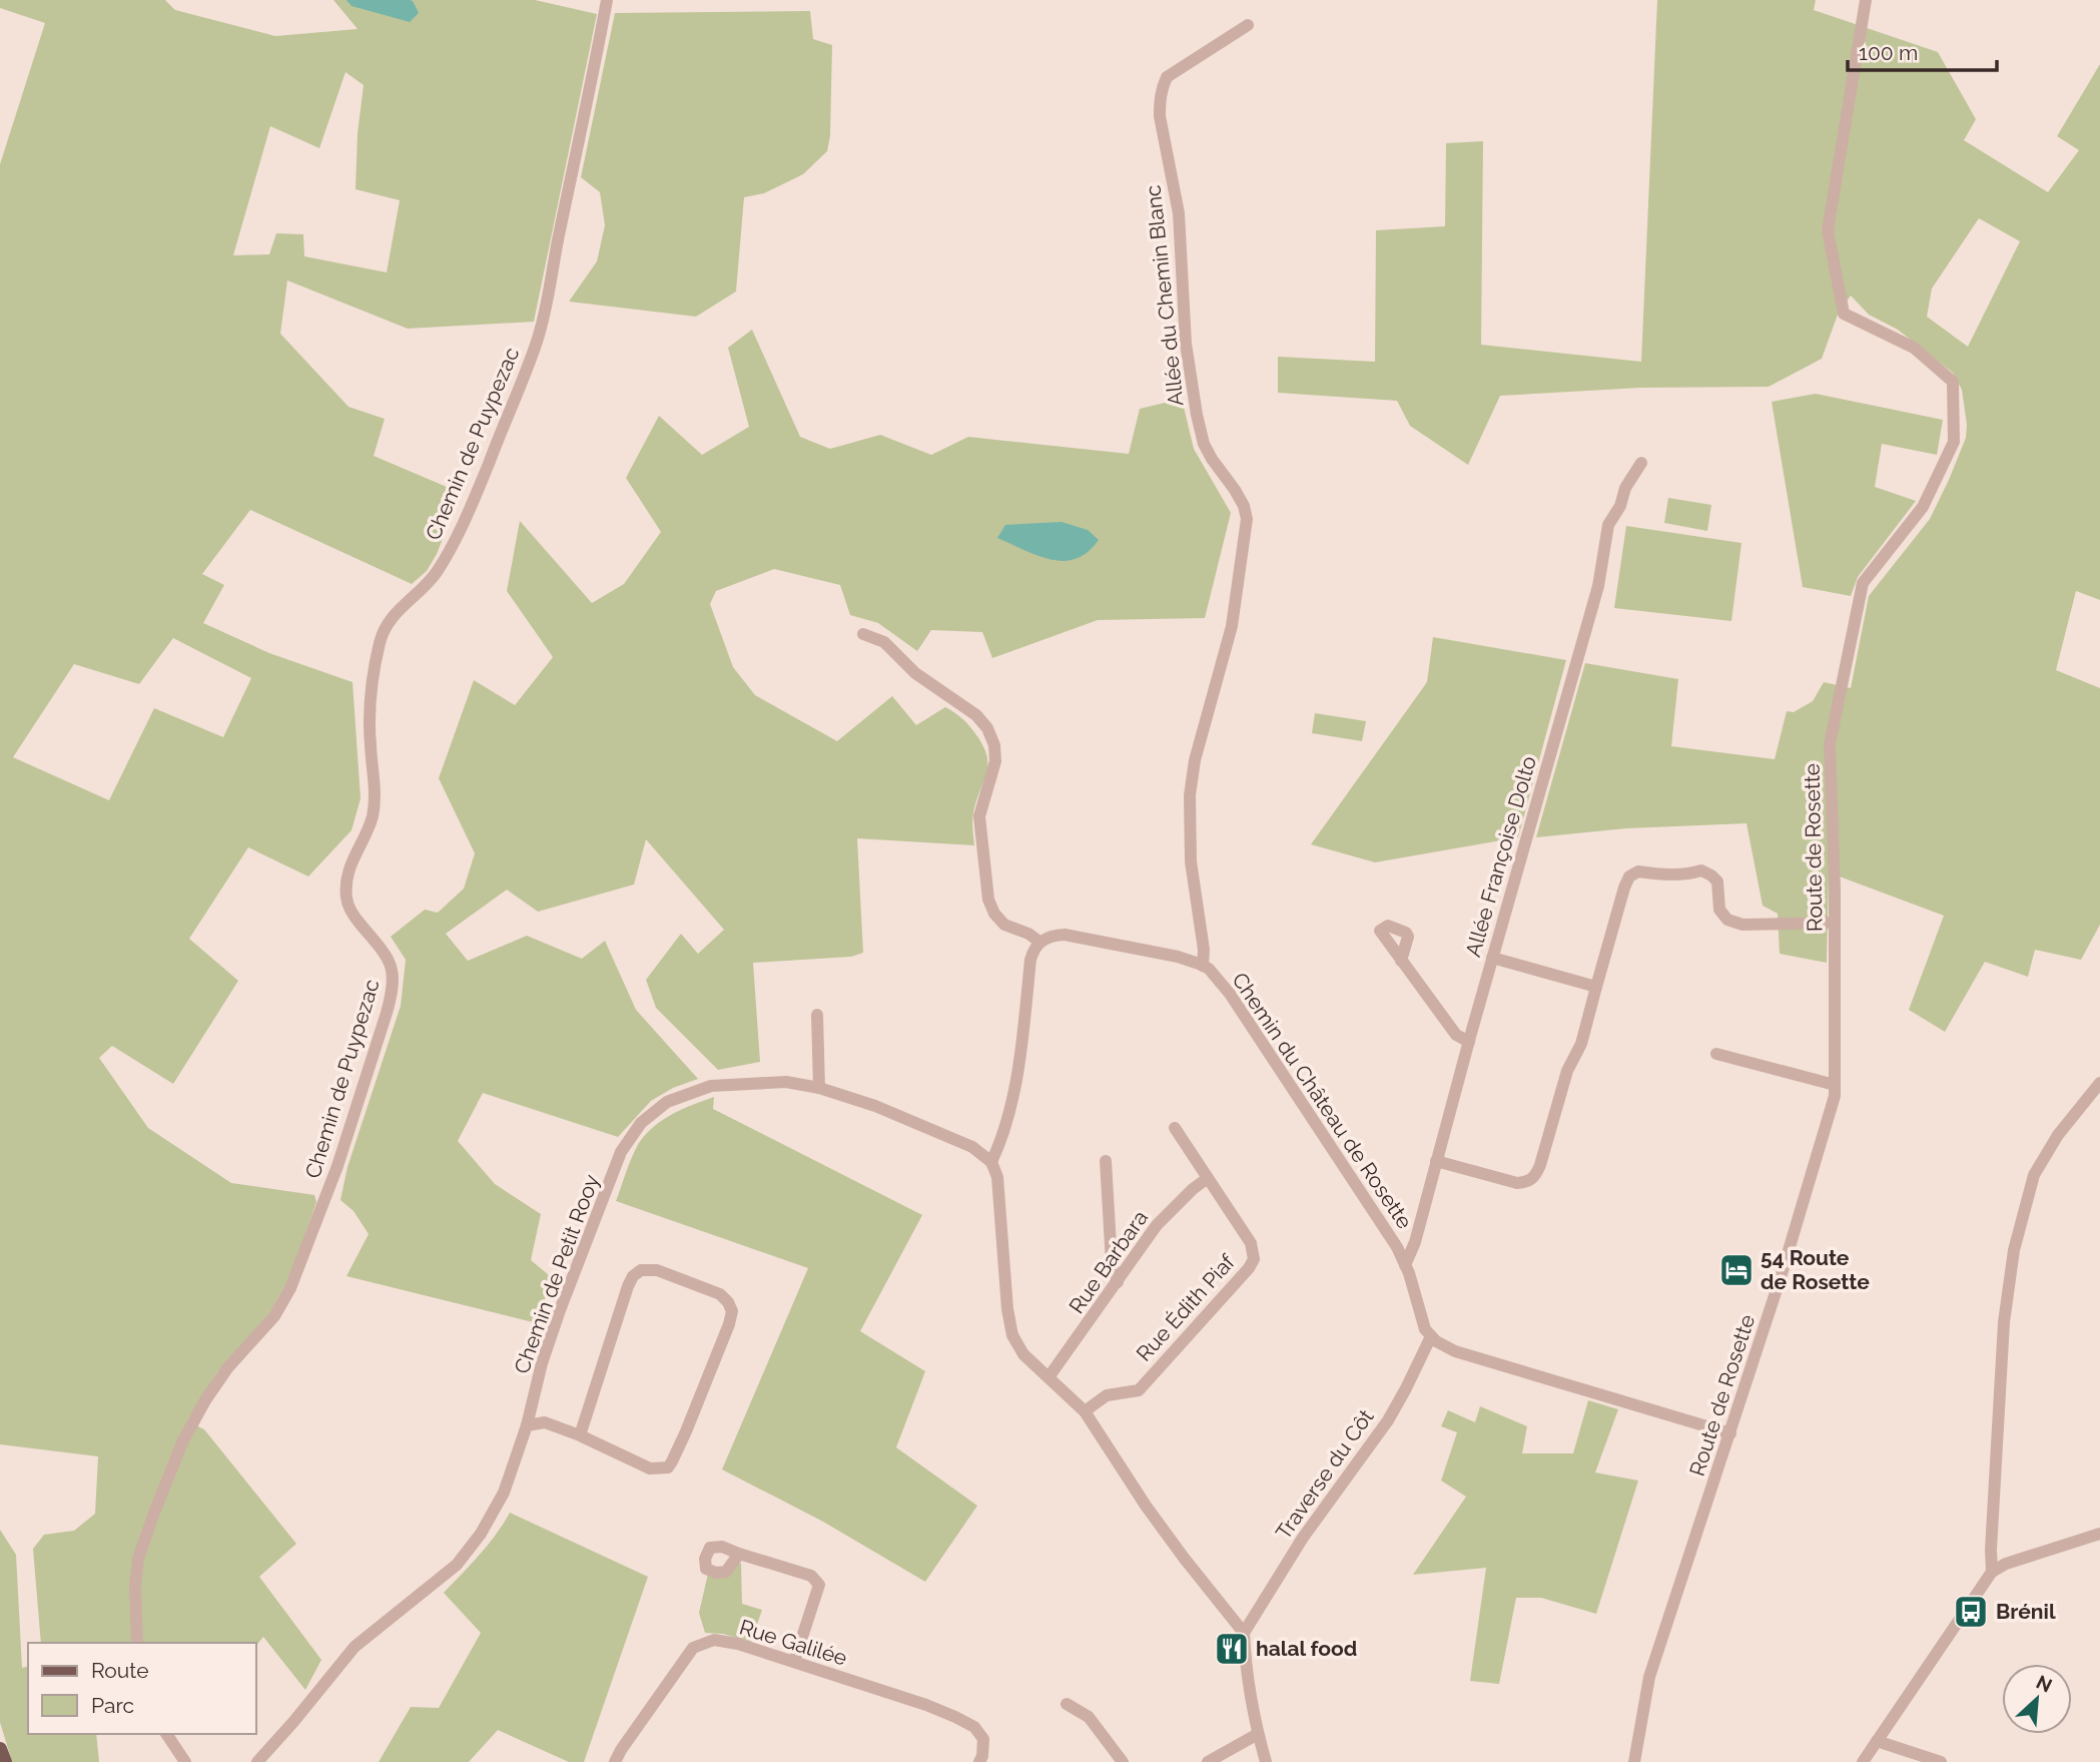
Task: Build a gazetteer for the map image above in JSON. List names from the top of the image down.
{
  "streets": {
    "street": [
      "Allée du Chemin Blanc",
      "Chemin de Puypezac",
      "Route de Rosette",
      "Allée Françoise Dolto",
      "Chemin du Château de Rosette",
      "Rue Barbara",
      "Chemin de Petit Rooy",
      "Rue Édith Piaf",
      "Traverse du Côt",
      "Rue Galilée"
    ]
  },
  "crossings": [
    ["Allée du Chemin Blanc", "Chemin du Château de Rosette"],
    ["Allée Françoise Dolto", "Chemin du Château de Rosette"],
    ["Chemin du Château de Rosette", "Traverse du Côt"],
    ["Rue Barbara", "Rue Édith Piaf"]
  ],
  "places": {
    "hotel": ["54 Route de Rosette"],
    "bus stop": ["Brénil"],
    "restaurant": ["halal food"]
  },
  "legend": ["Route", "Parc"],
  "scale_bar": "100 m",
  "north": "top right"
}
